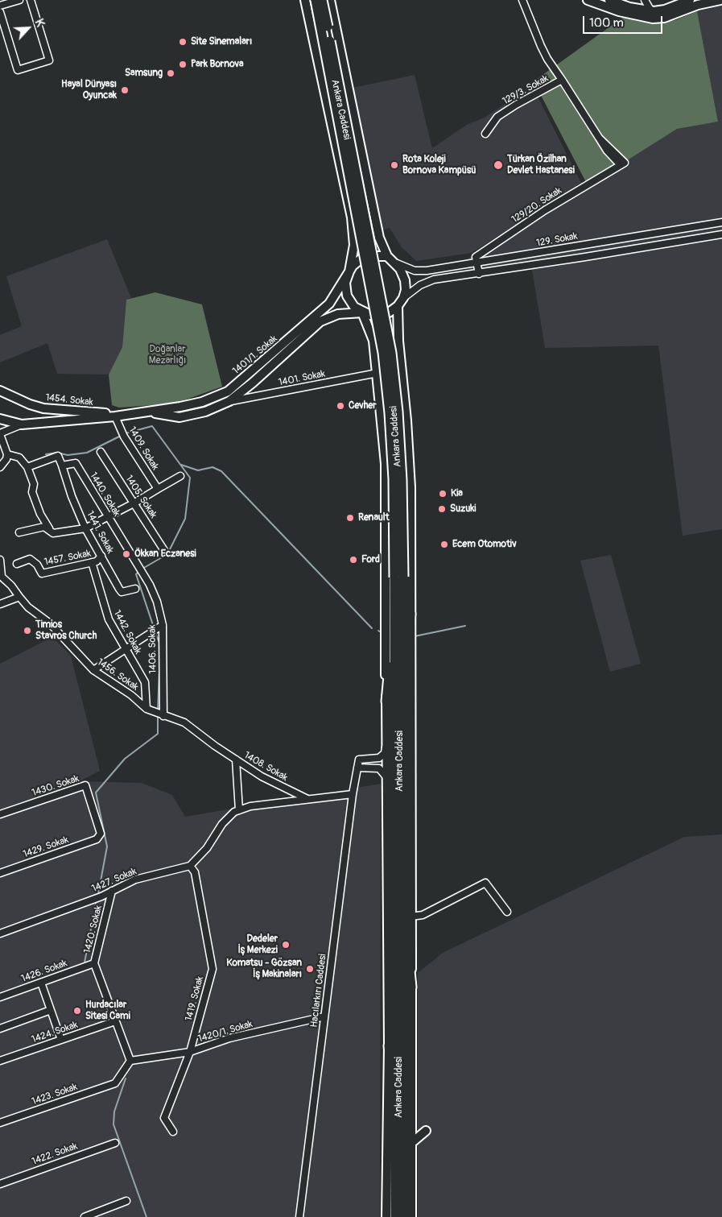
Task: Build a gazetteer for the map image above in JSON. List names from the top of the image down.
{
  "streets": {
    "highway": ["Ankara Caddesi"],
    "main road": ["1401/1. Sokak", "1454. Sokak"],
    "street": [
      "129/3. Sokak",
      "129/20. Sokak",
      "129. Sokak",
      "1401. Sokak",
      "1409. Sokak",
      "1440. Sokak",
      "1405. Sokak",
      "1441. Sokak",
      "1457. Sokak",
      "1442. Sokak",
      "1406. Sokak",
      "1456. Sokak",
      "1408. Sokak",
      "1430. Sokak",
      "1429. Sokak",
      "1427. Sokak",
      "1420. Sokak",
      "1426. Sokak",
      "Hacılarkırı Caddesi",
      "1419. Sokak",
      "1420/1. Sokak",
      "1424. Sokak",
      "1423. Sokak",
      "1422. Sokak"
    ]
  },
  "crossings": [
    ["129/3. Sokak", "129/20. Sokak"],
    ["Ankara Caddesi", "129. Sokak"],
    ["Ankara Caddesi", "1401/1. Sokak"],
    ["Ankara Caddesi", "1401. Sokak"],
    ["Ankara Caddesi", "Hacılarkırı Caddesi"],
    ["129/20. Sokak", "129. Sokak"],
    ["129. Sokak", "1401/1. Sokak"],
    ["1401/1. Sokak", "1401. Sokak"],
    ["1401/1. Sokak", "1454. Sokak"],
    ["1401/1. Sokak", "1409. Sokak"],
    ["1454. Sokak", "1409. Sokak"],
    ["1440. Sokak", "1441. Sokak"],
    ["1440. Sokak", "1406. Sokak"],
    ["1441. Sokak", "1457. Sokak"],
    ["1457. Sokak", "1442. Sokak"],
    ["1442. Sokak", "1456. Sokak"],
    ["1406. Sokak", "1456. Sokak"],
    ["1456. Sokak", "1408. Sokak"],
    ["1430. Sokak", "1429. Sokak"],
    ["1427. Sokak", "1420. Sokak"],
    ["1427. Sokak", "1419. Sokak"],
    ["1420. Sokak", "1426. Sokak"],
    ["1420. Sokak", "1420/1. Sokak"],
    ["1420. Sokak", "1424. Sokak"],
    ["1420. Sokak", "1423. Sokak"],
    ["Hacılarkırı Caddesi", "1420/1. Sokak"],
    ["1419. Sokak", "1420/1. Sokak"],
    ["1420/1. Sokak", "1423. Sokak"]
  ],
  "parks": ["Doğanlar Mezarlığı"],
  "places": [
    "Site Sinemaları",
    "Park Bornova",
    "Samsung",
    "Hayal Dünyası Oyuncak",
    "Rota Koleji Bornova Kampüsü",
    "Türkan Özilhan Devlet Hastanesi",
    "Cevher",
    "Kia",
    "Suzuki",
    "Renault",
    "Ecem Otomotiv",
    "Ökkan Eczanesi",
    "Ford",
    "Timios Stavros Church",
    "Dedeler İş Merkezi",
    "Komatsu - Gözsan İş Makinaları",
    "Hurdacılar Sitesi Cami"
  ],
  "scale_bar": "100 m",
  "north": "top right"
}
